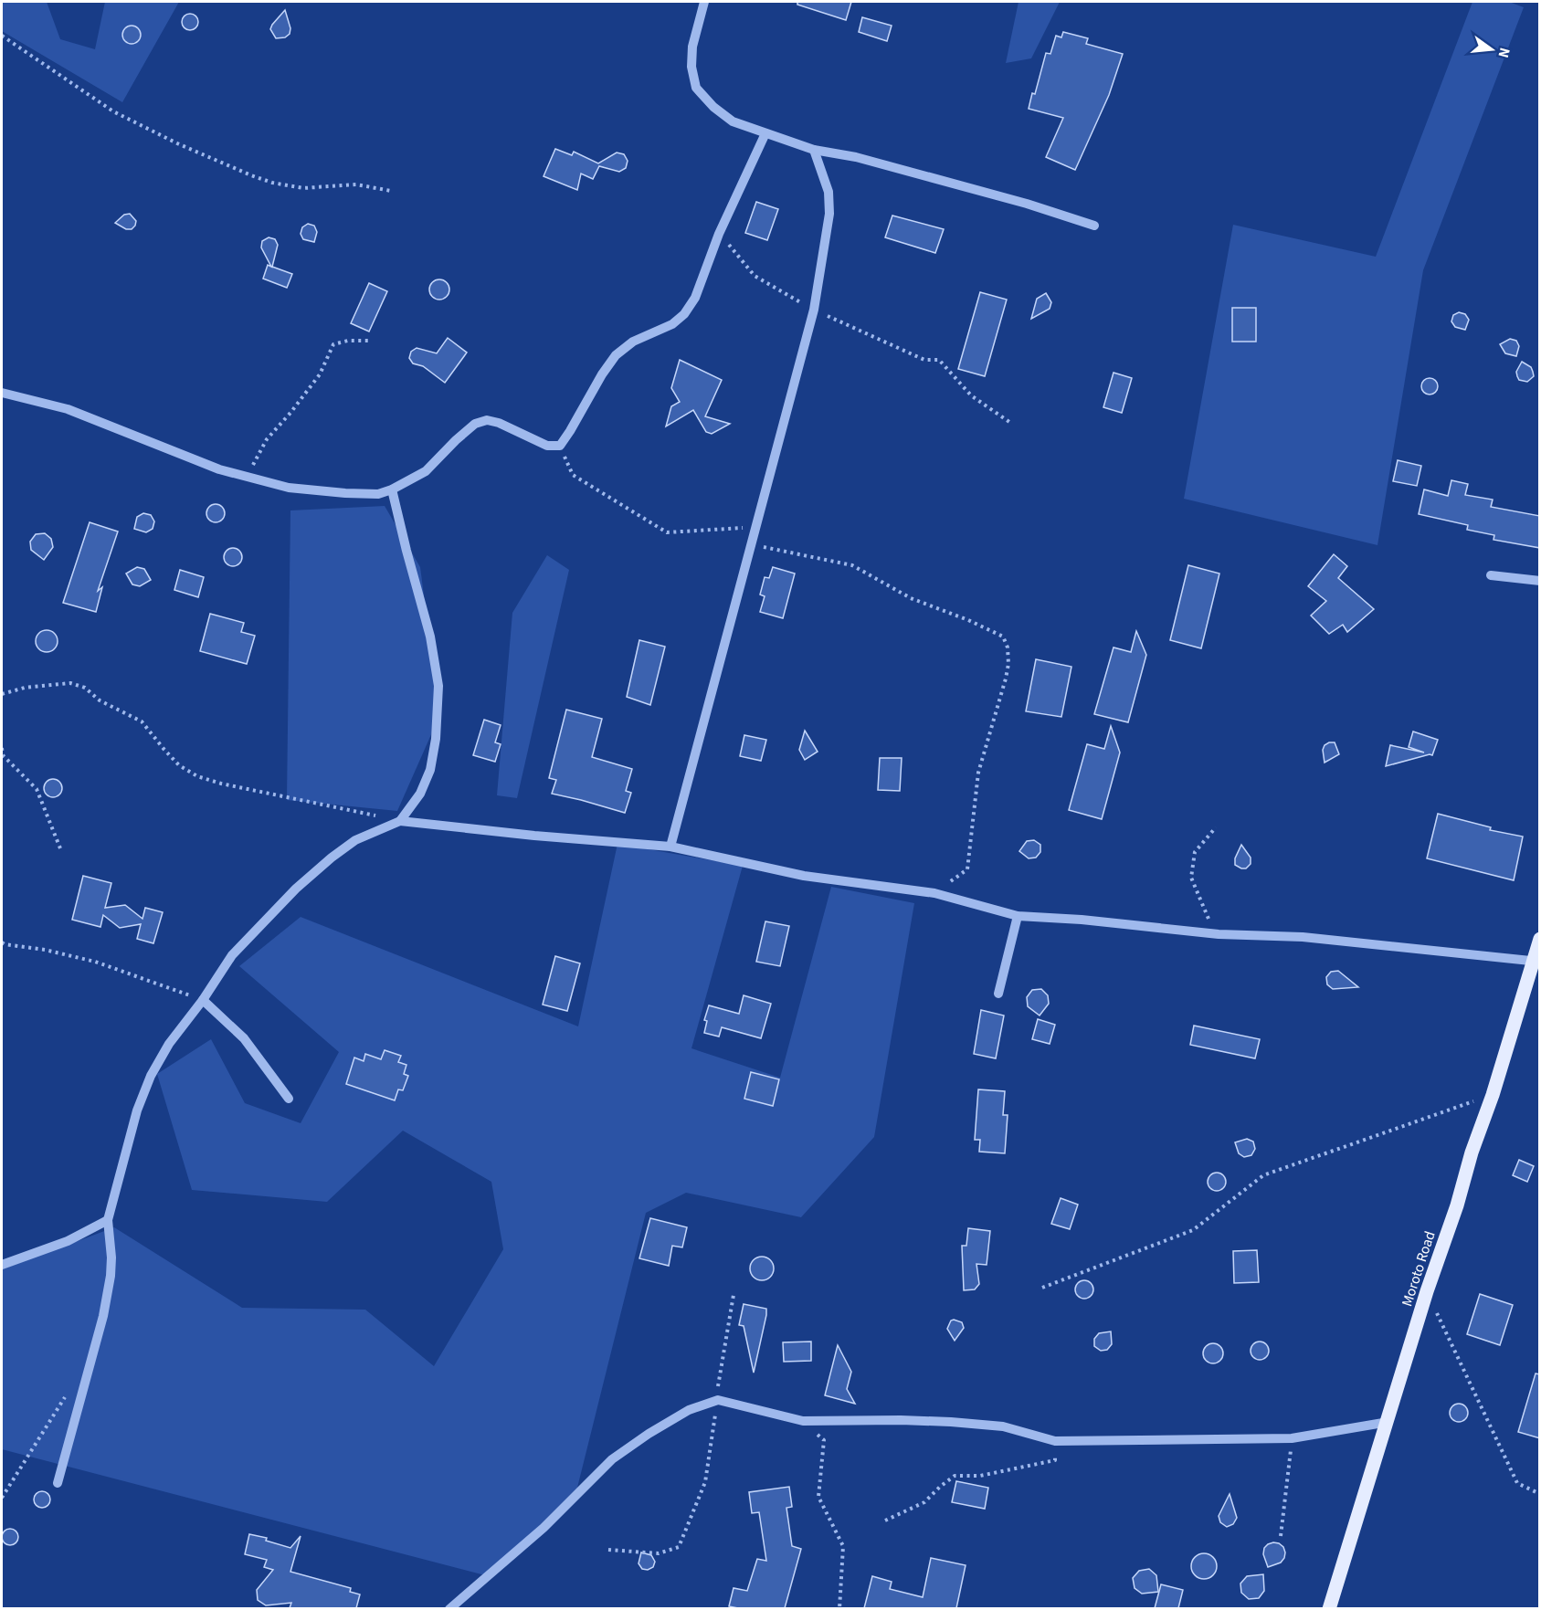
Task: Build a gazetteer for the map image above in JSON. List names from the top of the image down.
{
  "streets": {
    "main road": ["Moroto Road"]
  },
  "north": "right"
}
